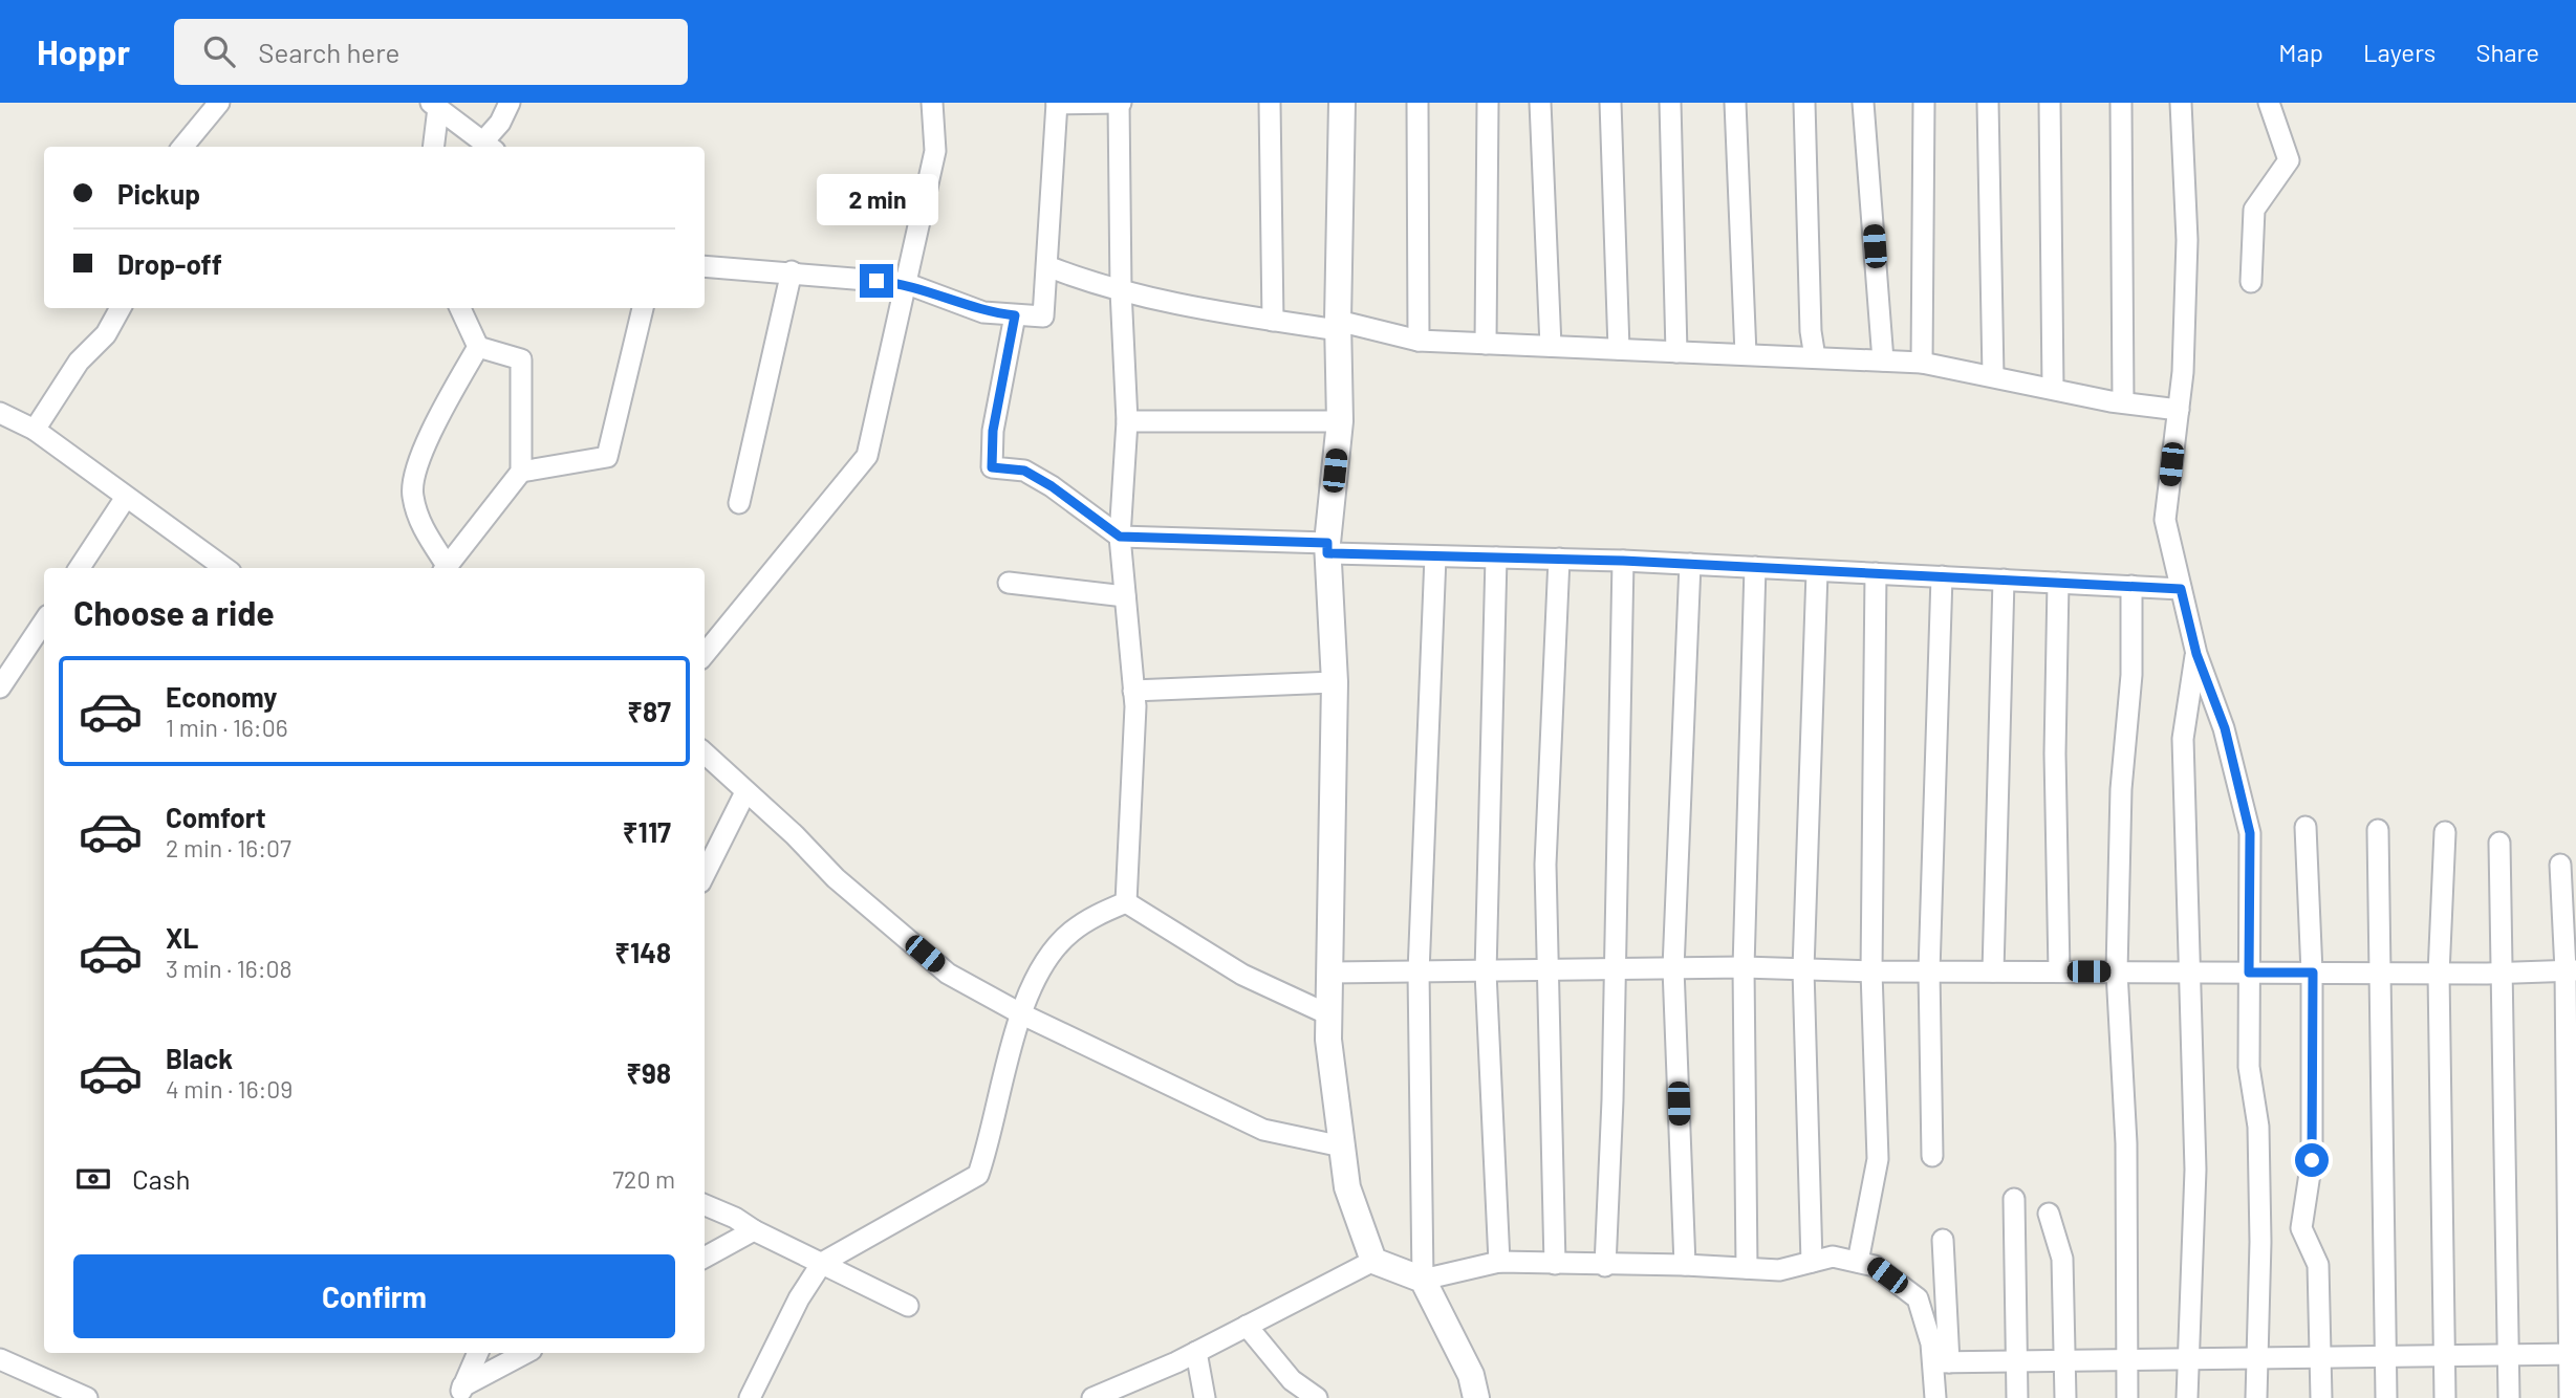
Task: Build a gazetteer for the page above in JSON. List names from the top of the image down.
{
  "page": {
    "header": "Hoppr",
    "search": "Search here",
    "nav": ["Map", "Layers", "Share"],
    "banner": ["Pickup", "Drop-off"],
    "bubble": "2 min",
    "heading": "Choose a ride",
    "list": [
      {
        "name": "Economy",
        "note": "1 min · 16:06",
        "value": "₹87"
      },
      {
        "name": "Comfort",
        "note": "2 min · 16:07",
        "value": "₹117"
      },
      {
        "name": "XL",
        "note": "3 min · 16:08",
        "value": "₹148"
      },
      {
        "name": "Black",
        "note": "4 min · 16:09",
        "value": "₹98"
      }
    ],
    "pay": ["Cash", "720 m"],
    "buttons": "Confirm"
  }
}
